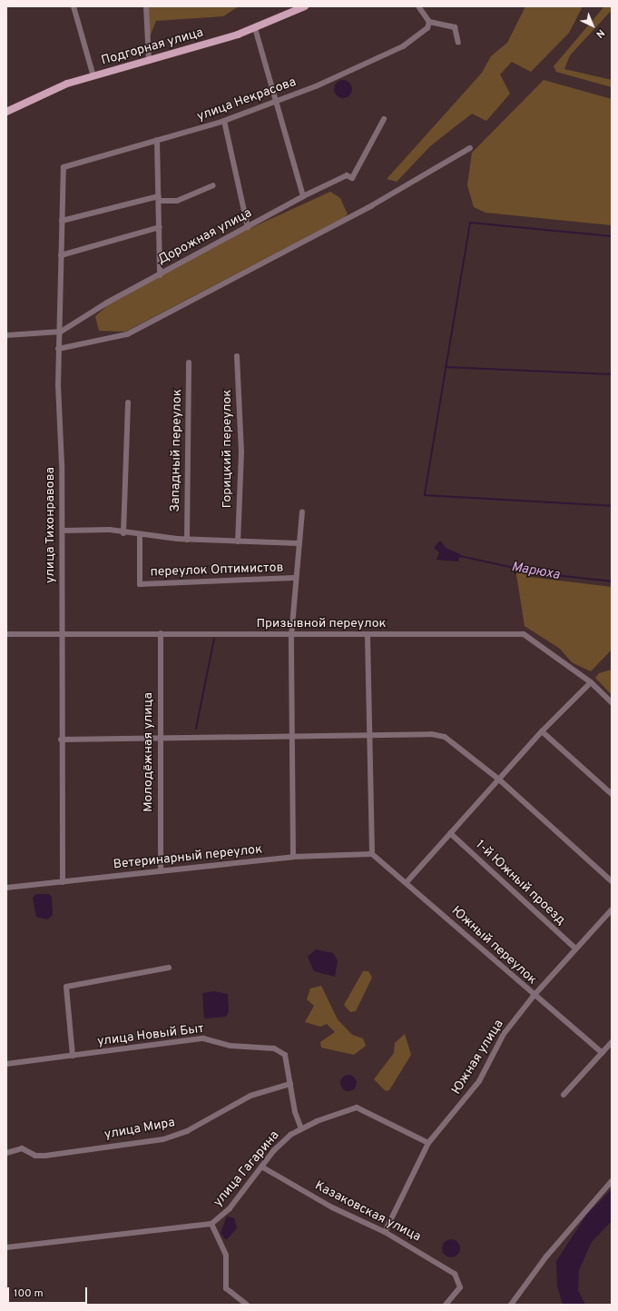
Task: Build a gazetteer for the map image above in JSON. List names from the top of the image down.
{
  "streets": {
    "main road": ["Подгорная улица"],
    "street": [
      "улица Некрасова",
      "Дорожная улица",
      "Горицкий переулок",
      "Западный переулок",
      "улица Тихонравова",
      "переулок Оптимистов",
      "Призывной переулок",
      "Молодёжная улица",
      "Ветеринарный переулок",
      "1-й Южный проезд",
      "Южный переулок",
      "улица Новый Быт",
      "Южная улица",
      "улица Мира",
      "улица Гагарина",
      "Казаковская улица"
    ]
  },
  "crossings": [
    ["улица Некрасова", "улица Тихонравова"],
    ["Дорожная улица", "улица Тихонравова"],
    ["улица Тихонравова", "Призывной переулок"],
    ["улица Тихонравова", "Ветеринарный переулок"],
    ["Призывной переулок", "Молодёжная улица"],
    ["Молодёжная улица", "Ветеринарный переулок"],
    ["Ветеринарный переулок", "Южный переулок"],
    ["1-й Южный проезд", "Южная улица"],
    ["Южный переулок", "Южная улица"],
    ["улица Новый Быт", "улица Мира"],
    ["улица Новый Быт", "улица Гагарина"],
    ["Южная улица", "улица Гагарина"],
    ["Южная улица", "Казаковская улица"],
    ["улица Гагарина", "Казаковская улица"]
  ],
  "water": ["Марюха"],
  "scale_bar": "100 m",
  "north": "bottom right"
}
